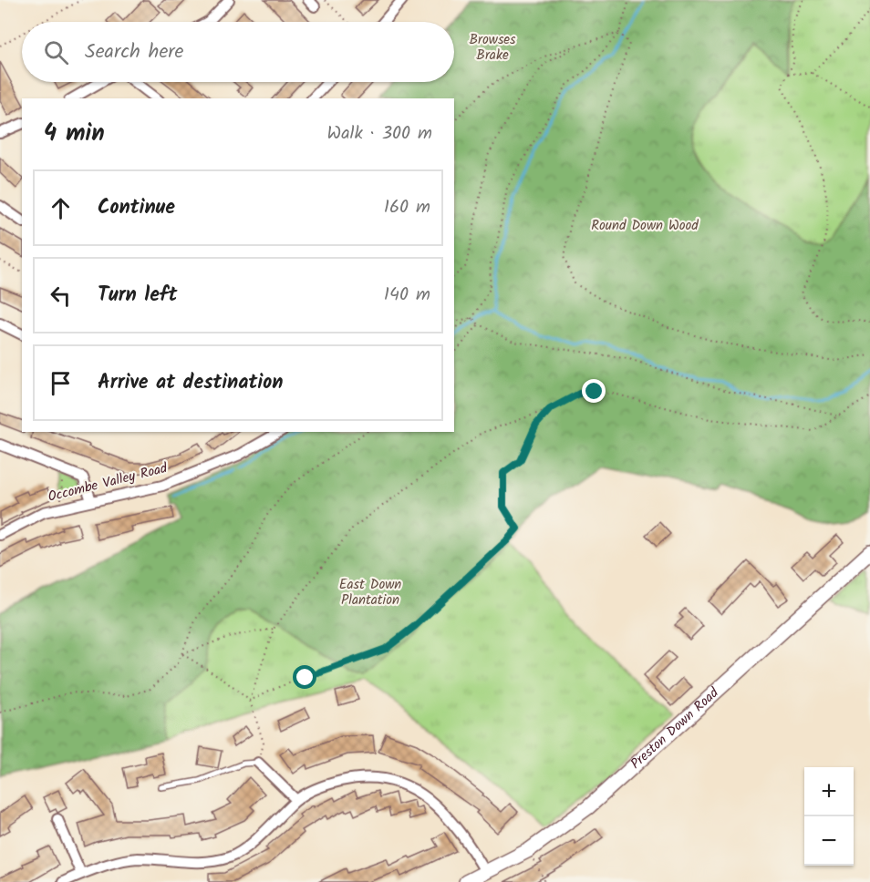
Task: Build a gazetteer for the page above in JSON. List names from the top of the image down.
{
  "streets": {
    "street": ["Occombe Valley Road", "Preston Down Road"]
  },
  "parks": ["Browses Brake", "Round Down Wood", "East Down Plantation"],
  "page": {
    "search": "Search here",
    "heading": ["4 min", "Walk · 300 m"],
    "list": [
      ["Continue", "160 m"],
      ["Turn left", "140 m"],
      "Arrive at destination"
    ],
    "map_buttons": ["+", "−"]
  }
}
